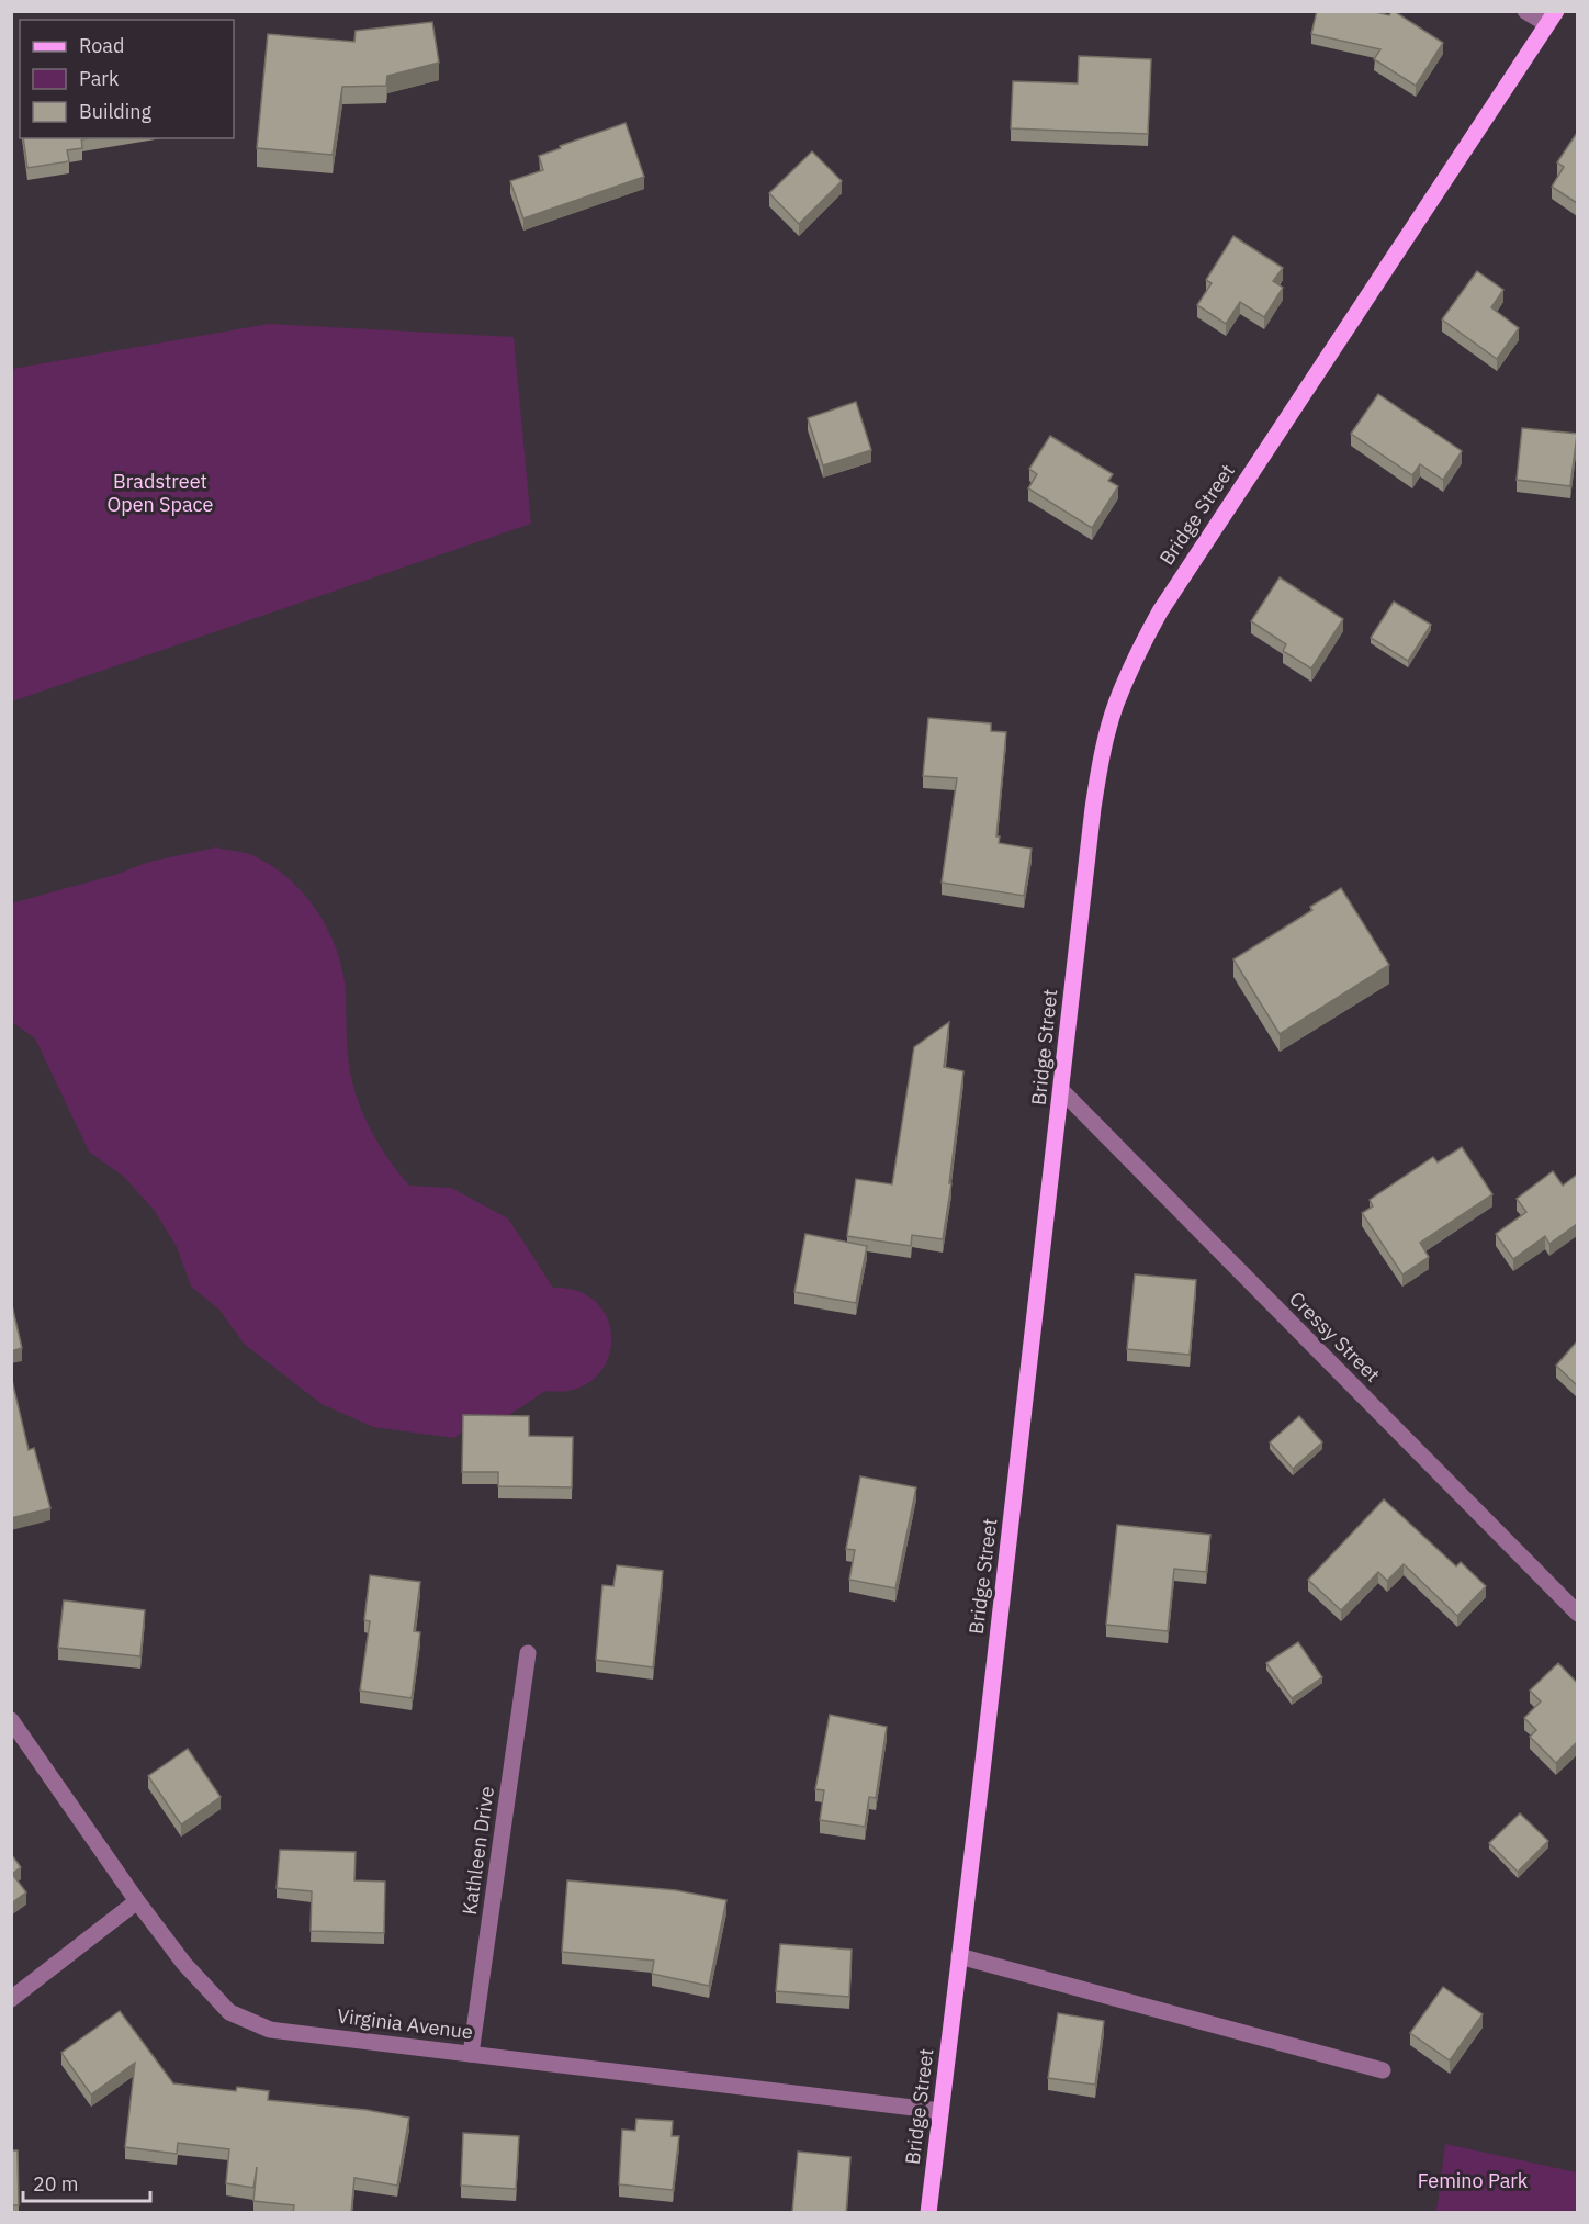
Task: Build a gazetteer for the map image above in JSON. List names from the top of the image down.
{
  "streets": {
    "main road": ["Bridge Street"],
    "street": ["Cressy Street", "Kathleen Drive", "Virginia Avenue"]
  },
  "crossings": [
    ["Bridge Street", "Cressy Street"],
    ["Bridge Street", "Virginia Avenue"],
    ["Kathleen Drive", "Virginia Avenue"]
  ],
  "parks": ["Bradstreet Open Space", "Femino Park"],
  "legend": ["Road", "Park", "Building"],
  "scale_bar": "20 m"
}
